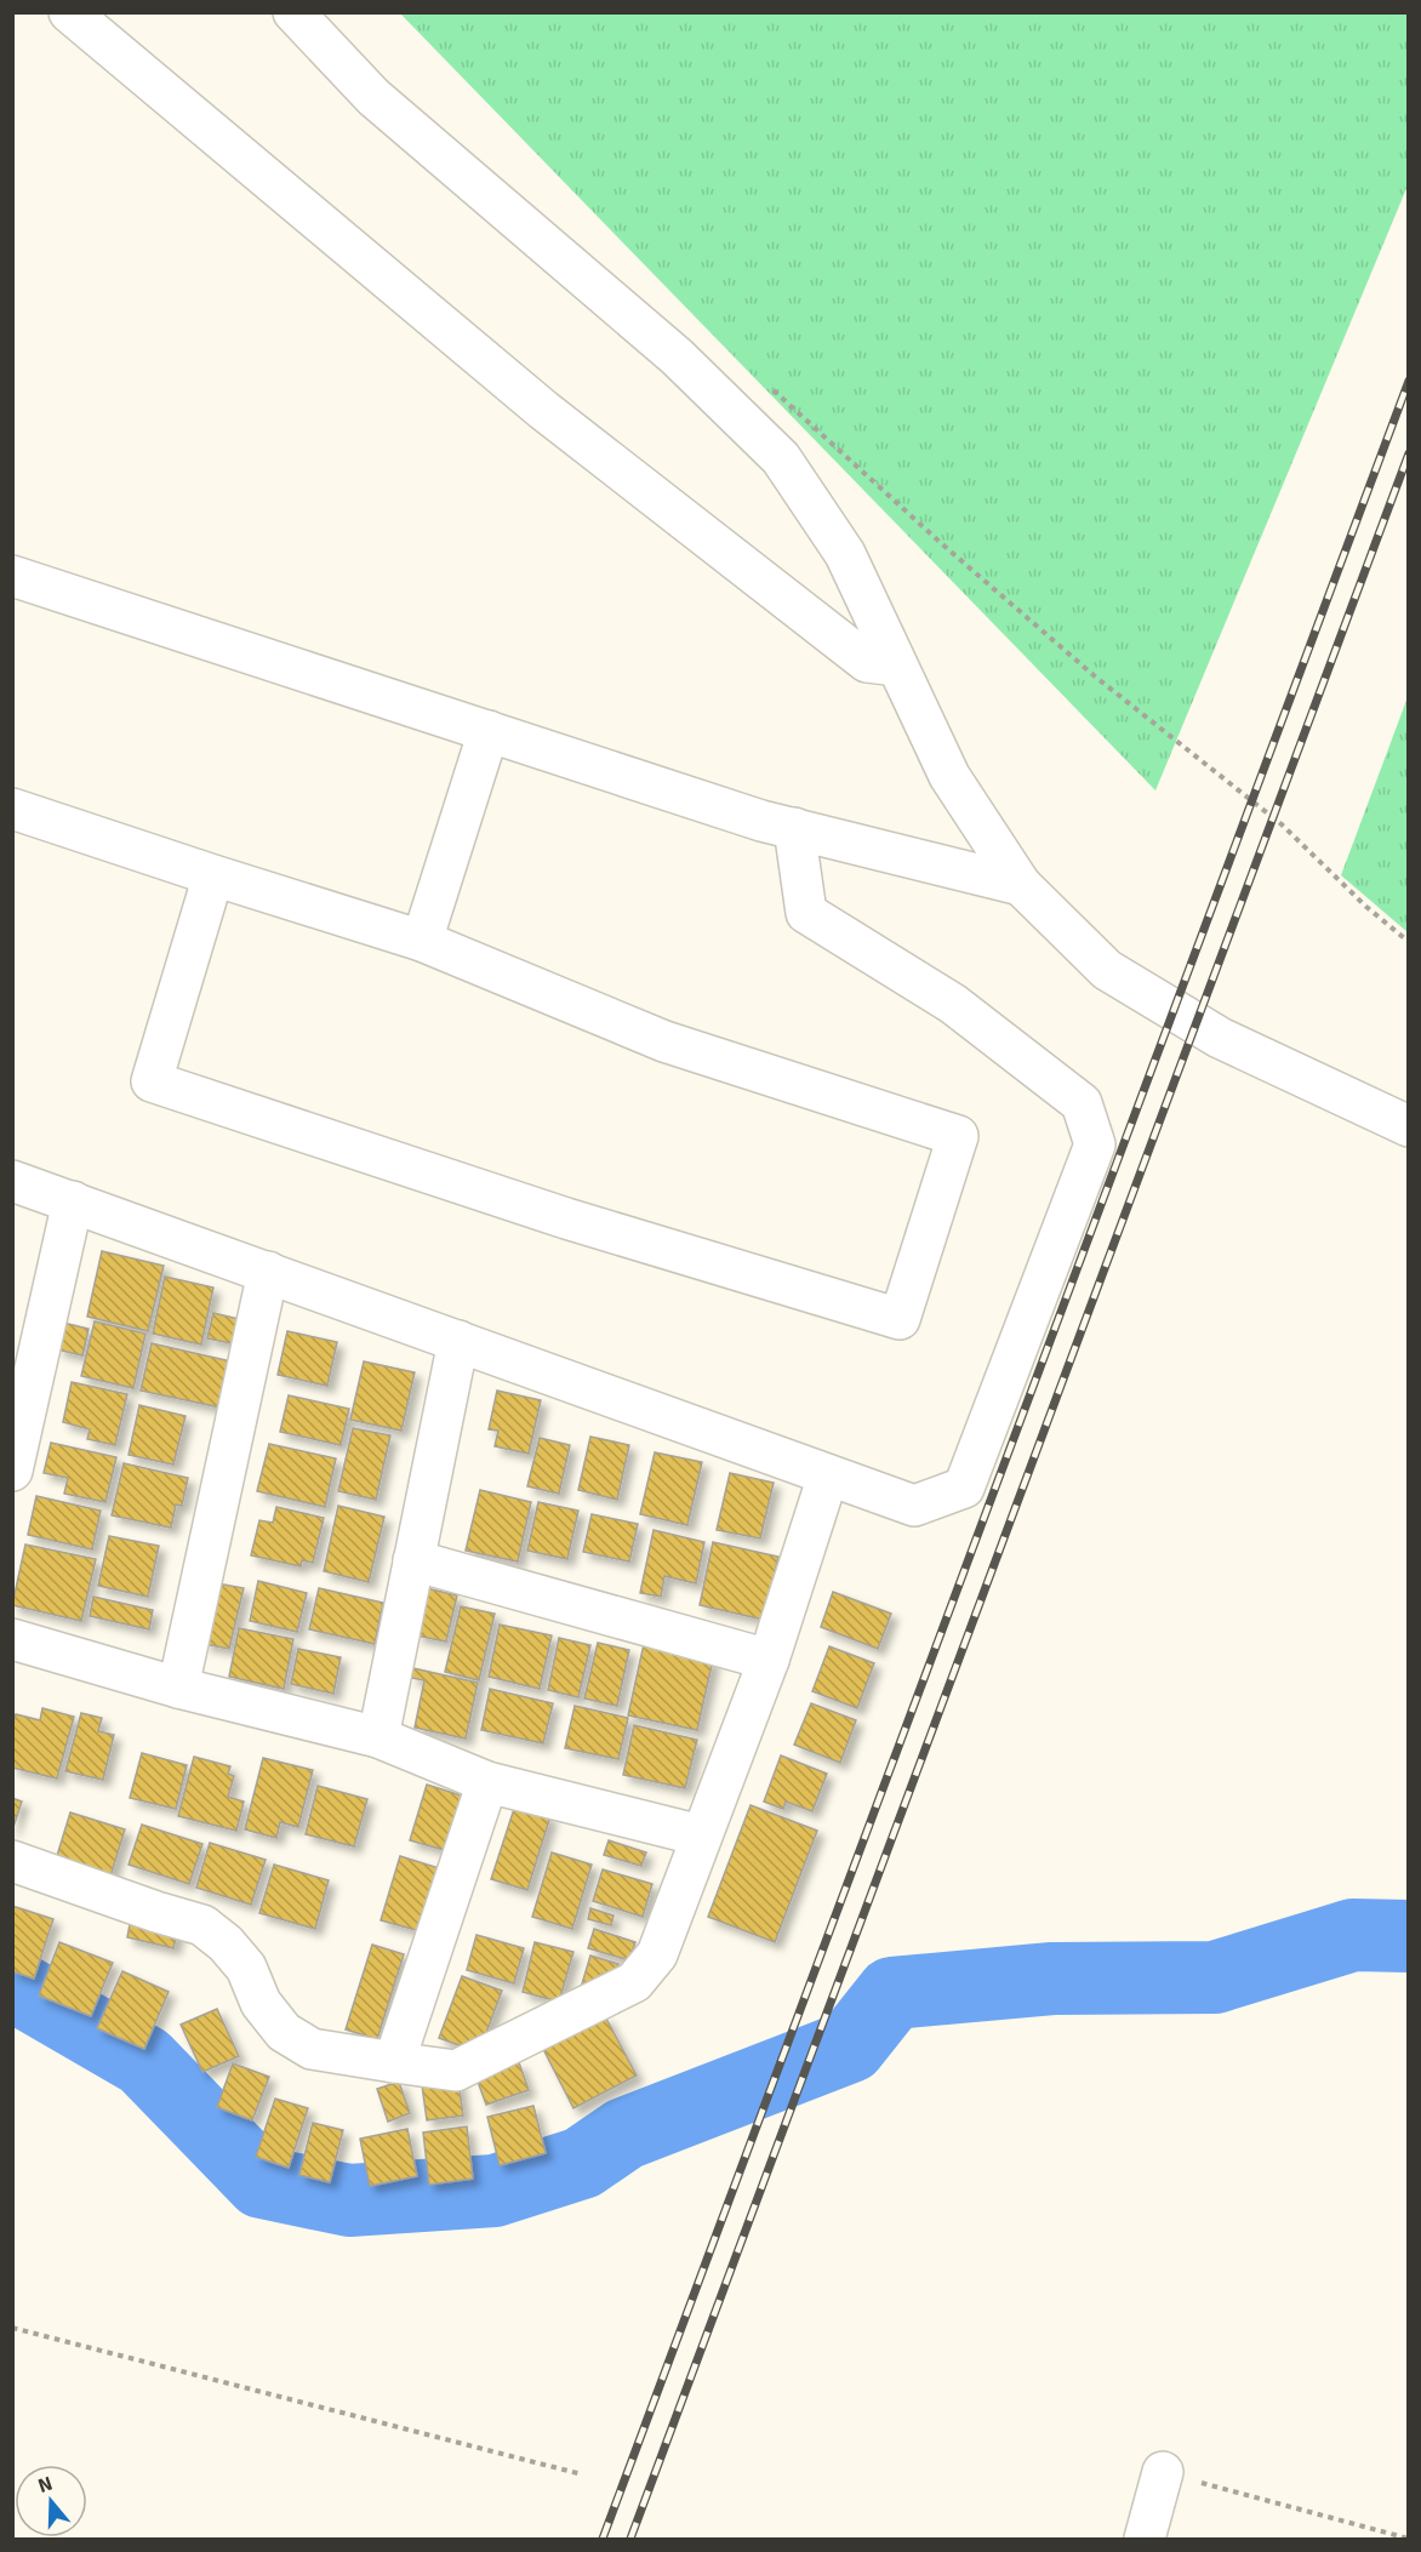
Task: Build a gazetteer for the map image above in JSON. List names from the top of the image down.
{
  "north": "top"
}
